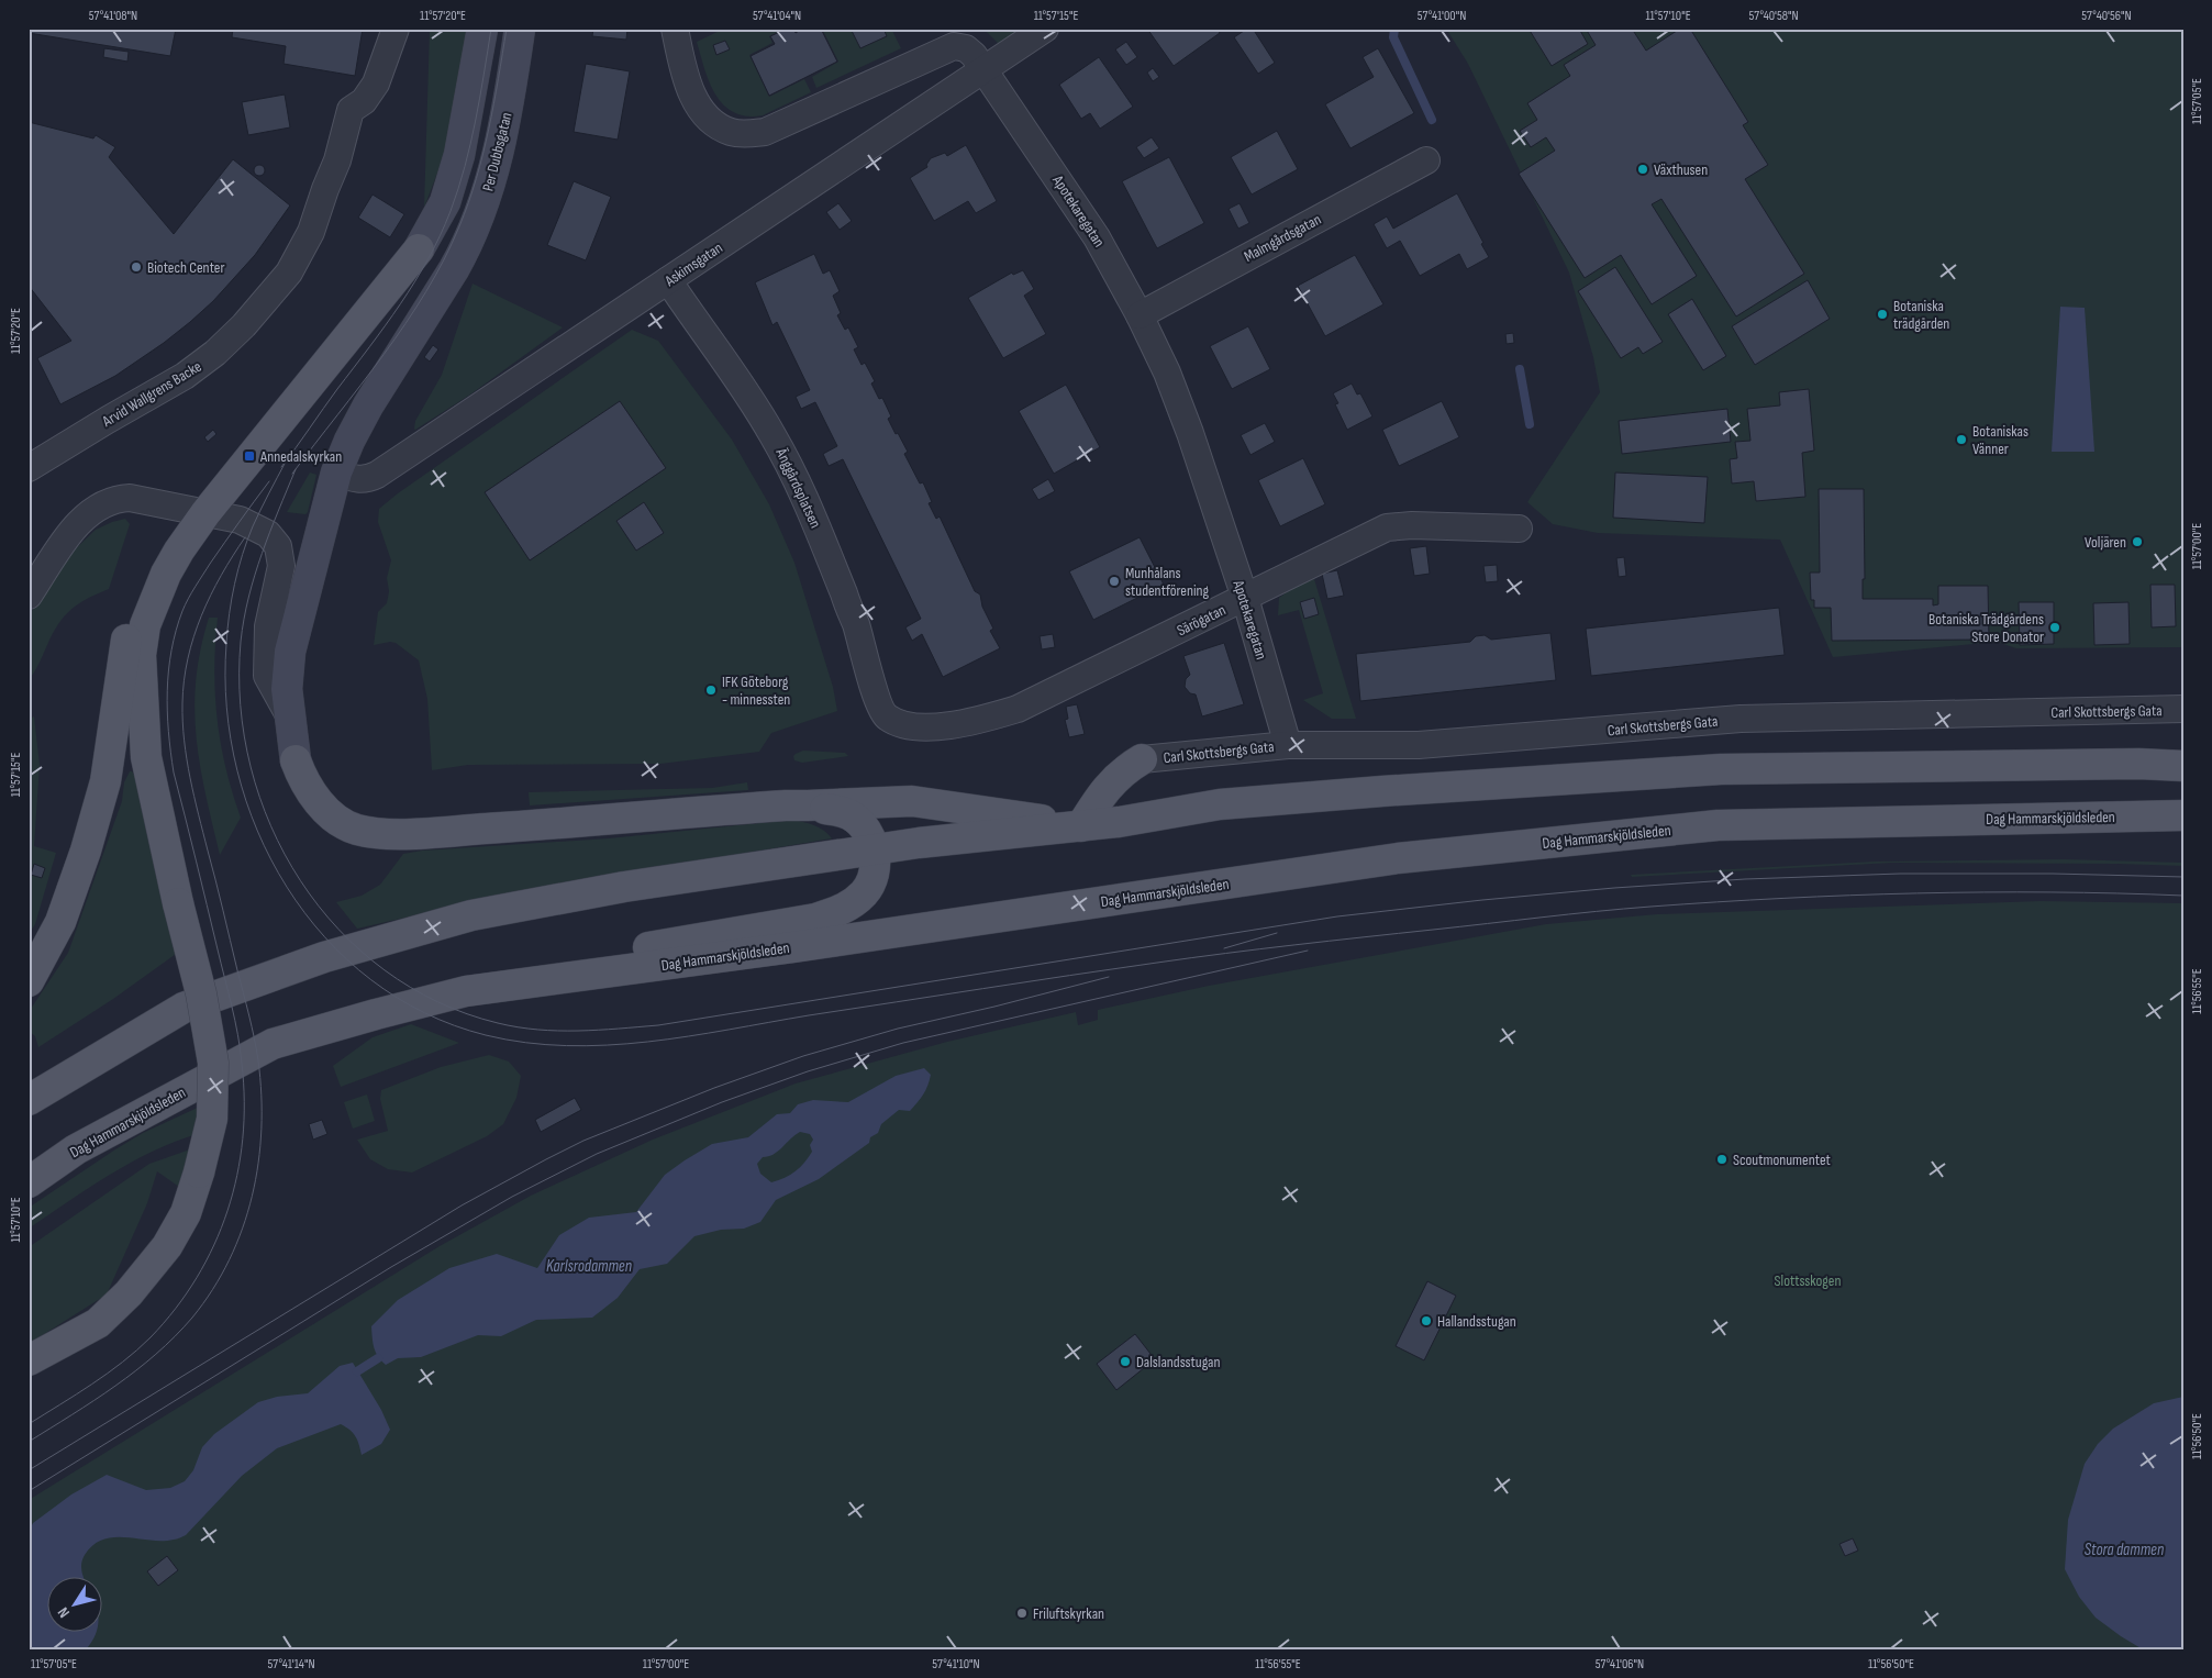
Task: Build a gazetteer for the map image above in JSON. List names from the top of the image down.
{
  "streets": {
    "main road": ["Per Dubbsgatan", "Dag Hammarskjöldsleden"],
    "street": [
      "Apotekaregatan",
      "Malmgårdsgatan",
      "Askimsgatan",
      "Arvid Wallgrens Backe",
      "Änggårdsplatsen",
      "Särögatan",
      "Carl Skottsbergs Gata"
    ]
  },
  "crossings": [
    ["Per Dubbsgatan", "Askimsgatan"],
    ["Apotekaregatan", "Malmgårdsgatan"],
    ["Apotekaregatan", "Askimsgatan"],
    ["Apotekaregatan", "Särögatan"],
    ["Apotekaregatan", "Carl Skottsbergs Gata"],
    ["Askimsgatan", "Änggårdsplatsen"],
    ["Änggårdsplatsen", "Särögatan"]
  ],
  "water": ["Karlsrodammen", "Stora dammen"],
  "parks": ["Slottsskogen"],
  "places": {
    "other": [
      "Växthusen",
      "Biotech Center",
      "Botaniska trädgården",
      "Botaniskas Vänner",
      "Voljären",
      "Munhålans studentförening",
      "Botaniska Trädgårdens Store Donator",
      "IFK Göteborg - minnessten",
      "Scoutmonumentet",
      "Hallandsstugan",
      "Dalslandsstugan",
      "Friluftskyrkan"
    ],
    "transit": ["Annedalskyrkan"]
  },
  "north": "bottom left",
  "coordinates": [
    "57°41'08\"N",
    "11°57'20\"E",
    "57°41'04\"N",
    "11°57'15\"E",
    "57°41'00\"N",
    "11°57'10\"E",
    "57°40'58\"N",
    "57°40'56\"N",
    "11°57'05\"E",
    "11°57'00\"E",
    "11°56'55\"E",
    "11°56'50\"E",
    "57°41'14\"N",
    "57°41'10\"N",
    "57°41'06\"N"
  ]
}
